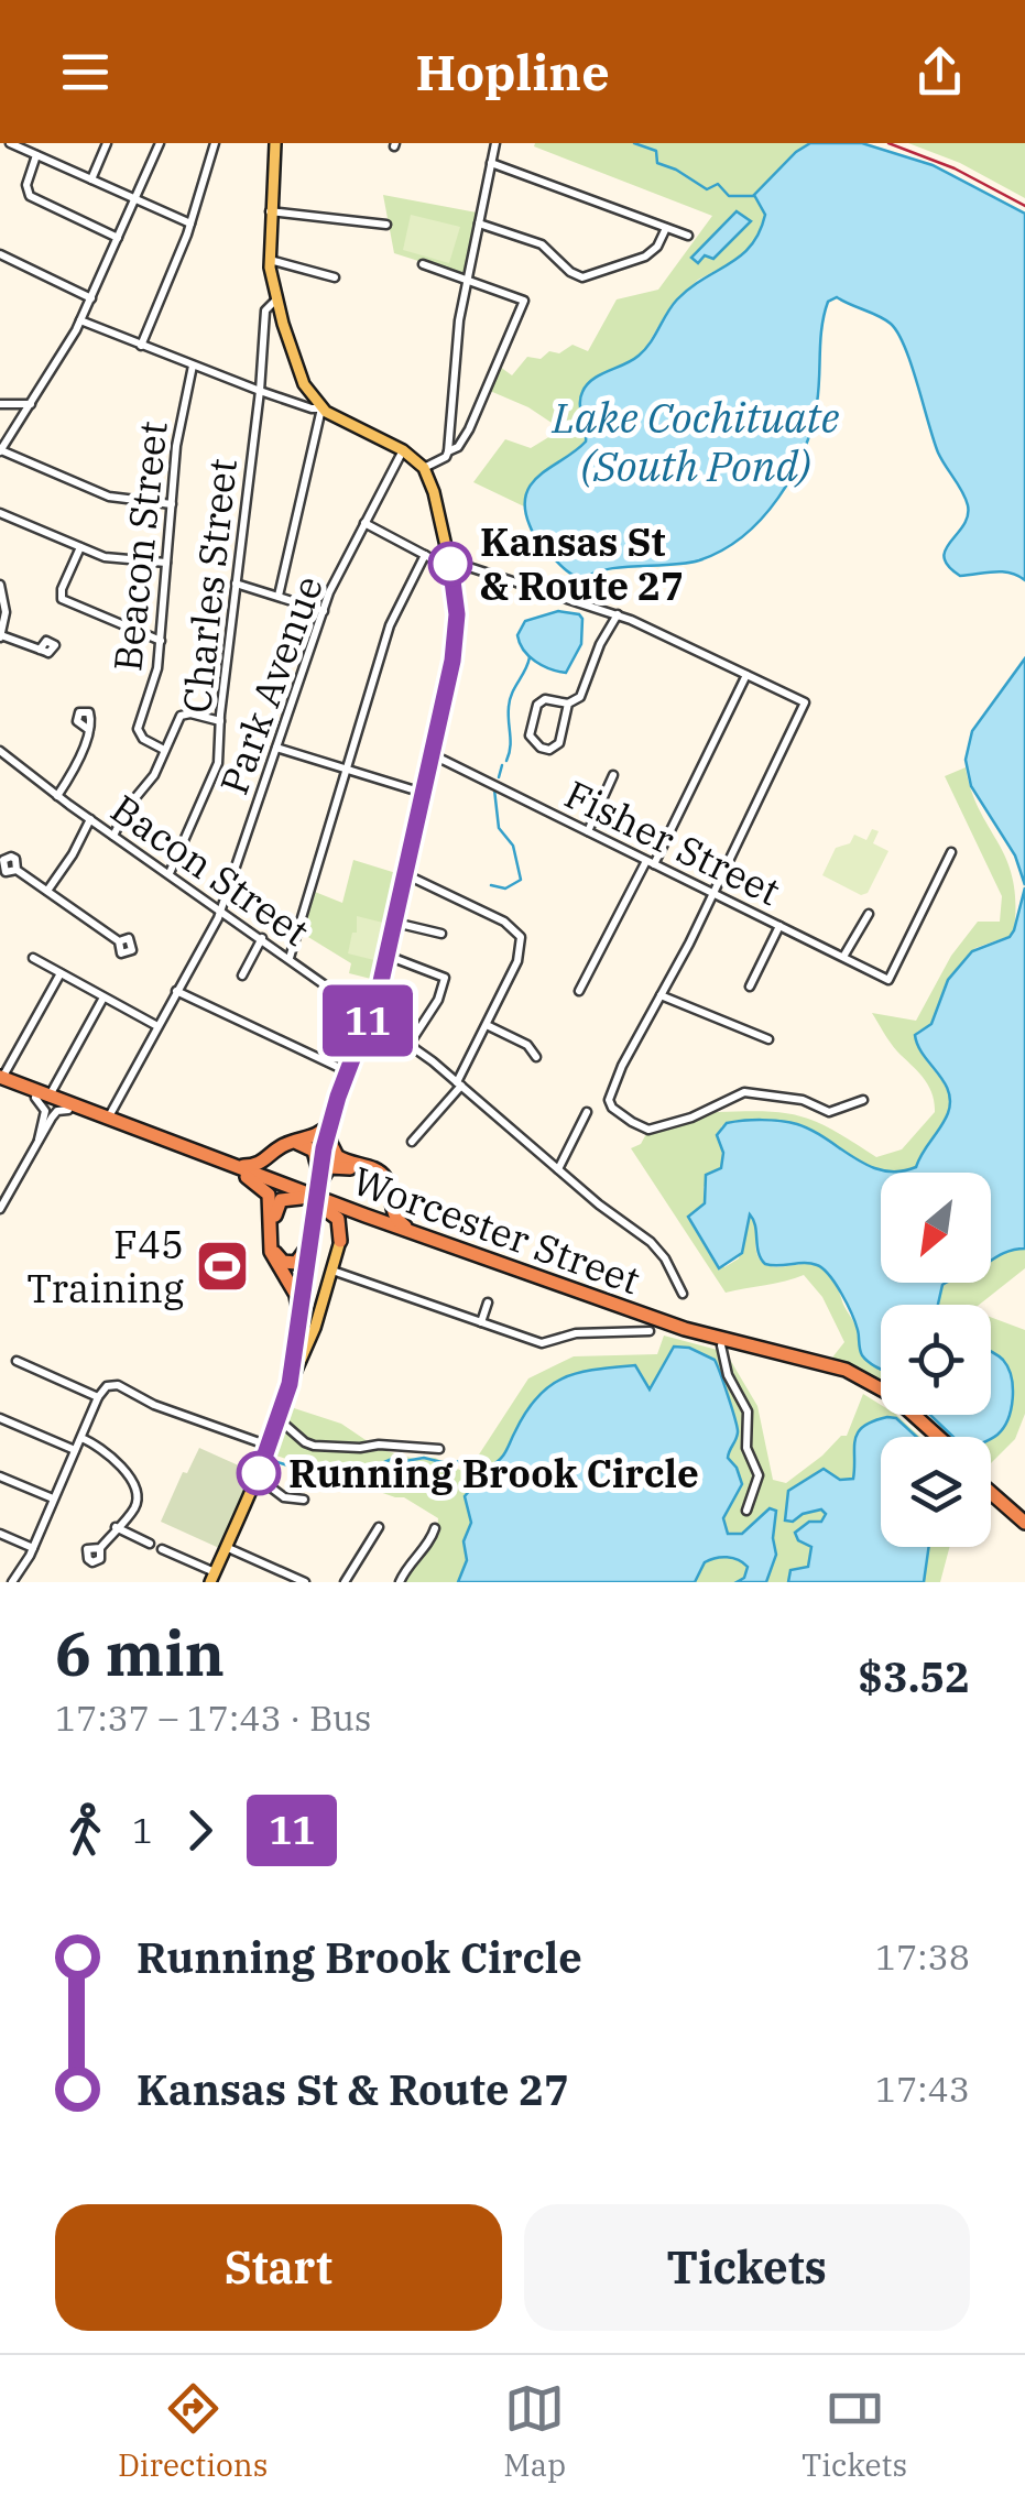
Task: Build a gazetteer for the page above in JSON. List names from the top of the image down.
{
  "streets": {
    "highway": ["Worcester Street"],
    "street": [
      "Beacon Street",
      "Charles Street",
      "Park Avenue",
      "Fisher Street",
      "Bacon Street"
    ]
  },
  "crossings": [
    ["Charles Street", "Bacon Street"],
    ["Park Avenue", "Bacon Street"],
    ["Park Avenue", "Worcester Street"]
  ],
  "water": ["Lake Cochituate (South Pond)"],
  "places": {
    "other": ["Kansas St & Route 27", "Running Brook Circle"],
    "sports": ["F45 Training"]
  },
  "lines": ["bus line 11"],
  "north": "bottom left",
  "page": {
    "header": "Hopline",
    "on_map": "11",
    "heading": ["6 min", "17:37 – 17:43 · Bus", "$3.52"],
    "legs": ["1", "11"],
    "list": [
      {
        "name": "Running Brook Circle",
        "value": "17:38"
      },
      {
        "name": "Kansas St & Route 27",
        "value": "17:43"
      }
    ],
    "buttons": ["Start", "Tickets"],
    "tabs": ["Directions", "Map", "Tickets"]
  }
}
